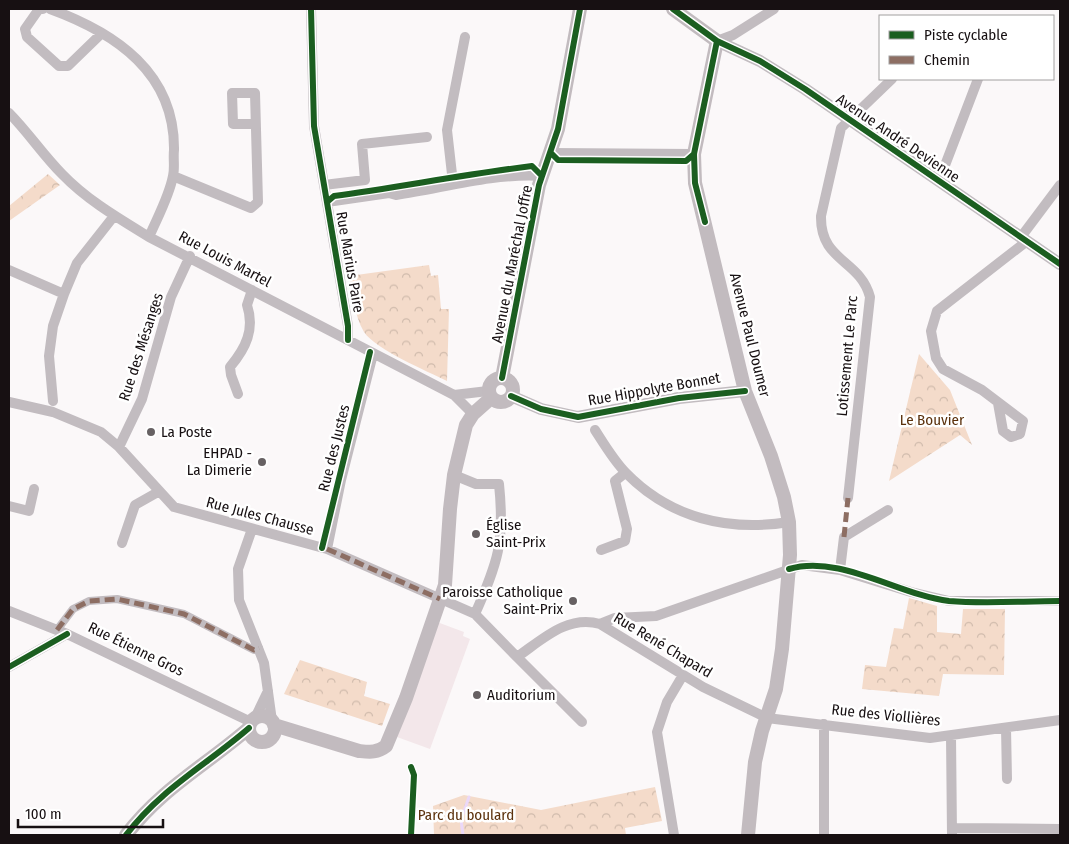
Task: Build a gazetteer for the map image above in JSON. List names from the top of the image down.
{
  "streets": {
    "main road": ["Avenue du Maréchal Joffre", "Avenue Paul Doumer"],
    "street": [
      "Avenue André Devienne",
      "Rue Louis Martel",
      "Rue Marius Paire",
      "Rue des Mésanges",
      "Lotissement Le Parc",
      "Rue Hippolyte Bonnet",
      "Rue des Justes",
      "Rue Jules Chausse",
      "Rue René Chapard",
      "Rue Étienne Gros",
      "Rue des Viollières"
    ]
  },
  "crossings": [
    ["Avenue André Devienne", "Avenue Paul Doumer"],
    ["Avenue André Devienne", "Lotissement Le Parc"],
    ["Rue Louis Martel", "Rue Marius Paire"],
    ["Rue Louis Martel", "Rue des Mésanges"],
    ["Rue Louis Martel", "Rue des Justes"],
    ["Avenue du Maréchal Joffre", "Rue Hippolyte Bonnet"],
    ["Avenue Paul Doumer", "Rue Hippolyte Bonnet"],
    ["Avenue Paul Doumer", "Rue René Chapard"],
    ["Avenue Paul Doumer", "Rue des Viollières"],
    ["Rue des Mésanges", "Rue Jules Chausse"],
    ["Rue des Justes", "Rue Jules Chausse"],
    ["Rue René Chapard", "Rue des Viollières"]
  ],
  "parks": ["Le Bouvier", "Parc du boulard"],
  "places": [
    "La Poste",
    "EHPAD - La Dimerie",
    "Église Saint-Prix",
    "Paroisse Catholique Saint-Prix",
    "Auditorium"
  ],
  "legend": ["Piste cyclable", "Chemin"],
  "scale_bar": "100 m"
}
